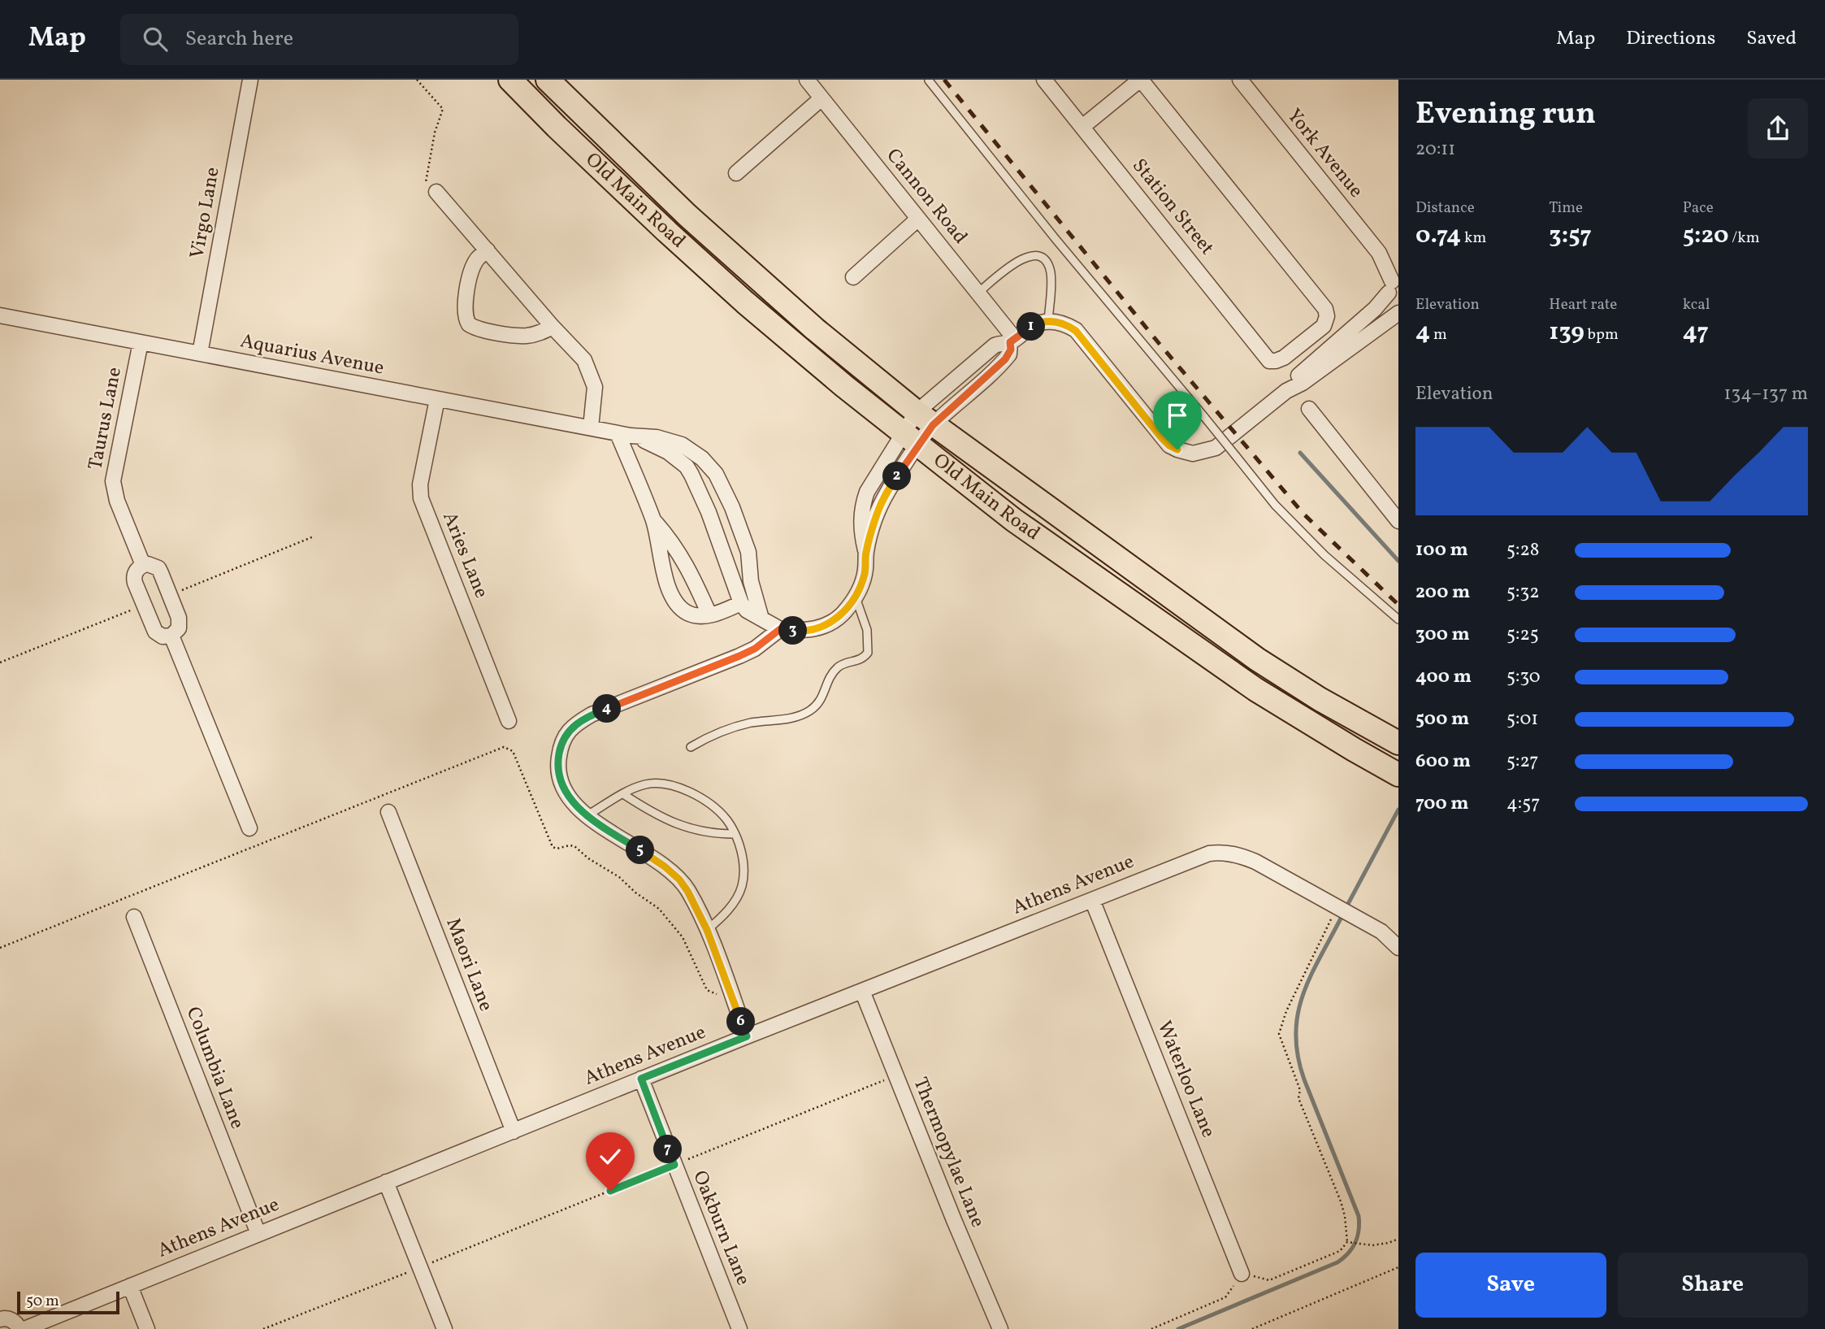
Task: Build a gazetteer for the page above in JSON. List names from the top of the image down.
{
  "streets": {
    "main road": ["Old Main Road"],
    "street": [
      "York Avenue",
      "Cannon Road",
      "Station Street",
      "Virgo Lane",
      "Aquarius Avenue",
      "Taurus Lane",
      "Aries Lane",
      "Athens Avenue",
      "Maori Lane",
      "Columbia Lane",
      "Waterloo Lane",
      "Thermopylae Lane",
      "Oakburn Lane"
    ]
  },
  "crossings": [
    ["Virgo Lane", "Aquarius Avenue"],
    ["Aquarius Avenue", "Taurus Lane"],
    ["Aquarius Avenue", "Aries Lane"],
    ["Athens Avenue", "Maori Lane"],
    ["Athens Avenue", "Columbia Lane"],
    ["Athens Avenue", "Waterloo Lane"],
    ["Athens Avenue", "Thermopylae Lane"],
    ["Athens Avenue", "Oakburn Lane"]
  ],
  "scale_bar": "50 m",
  "page": {
    "header": "Map",
    "search": "Search here",
    "nav": ["Map", "Directions", "Saved"],
    "heading": ["Evening run", "20:11"],
    "stats": [
      ["Distance", "0.74 km"],
      ["Time", "3:57"],
      ["Pace", "5:20 /km"],
      ["Elevation", "4 m"],
      ["Heart rate", "139 bpm"],
      ["kcal", "47"]
    ],
    "pins": [
      "1",
      "2",
      "3",
      "4",
      "5",
      "6",
      "7"
    ],
    "chart": ["Elevation", "134–137 m"],
    "list": [
      {
        "name": "100 m",
        "note": "5:28"
      },
      {
        "name": "200 m",
        "note": "5:32"
      },
      {
        "name": "300 m",
        "note": "5:25"
      },
      {
        "name": "400 m",
        "note": "5:30"
      },
      {
        "name": "500 m",
        "note": "5:01"
      },
      {
        "name": "600 m",
        "note": "5:27"
      },
      {
        "name": "700 m",
        "note": "4:57"
      }
    ],
    "buttons": ["Save", "Share"],
    "scale": "50 m"
  }
}
